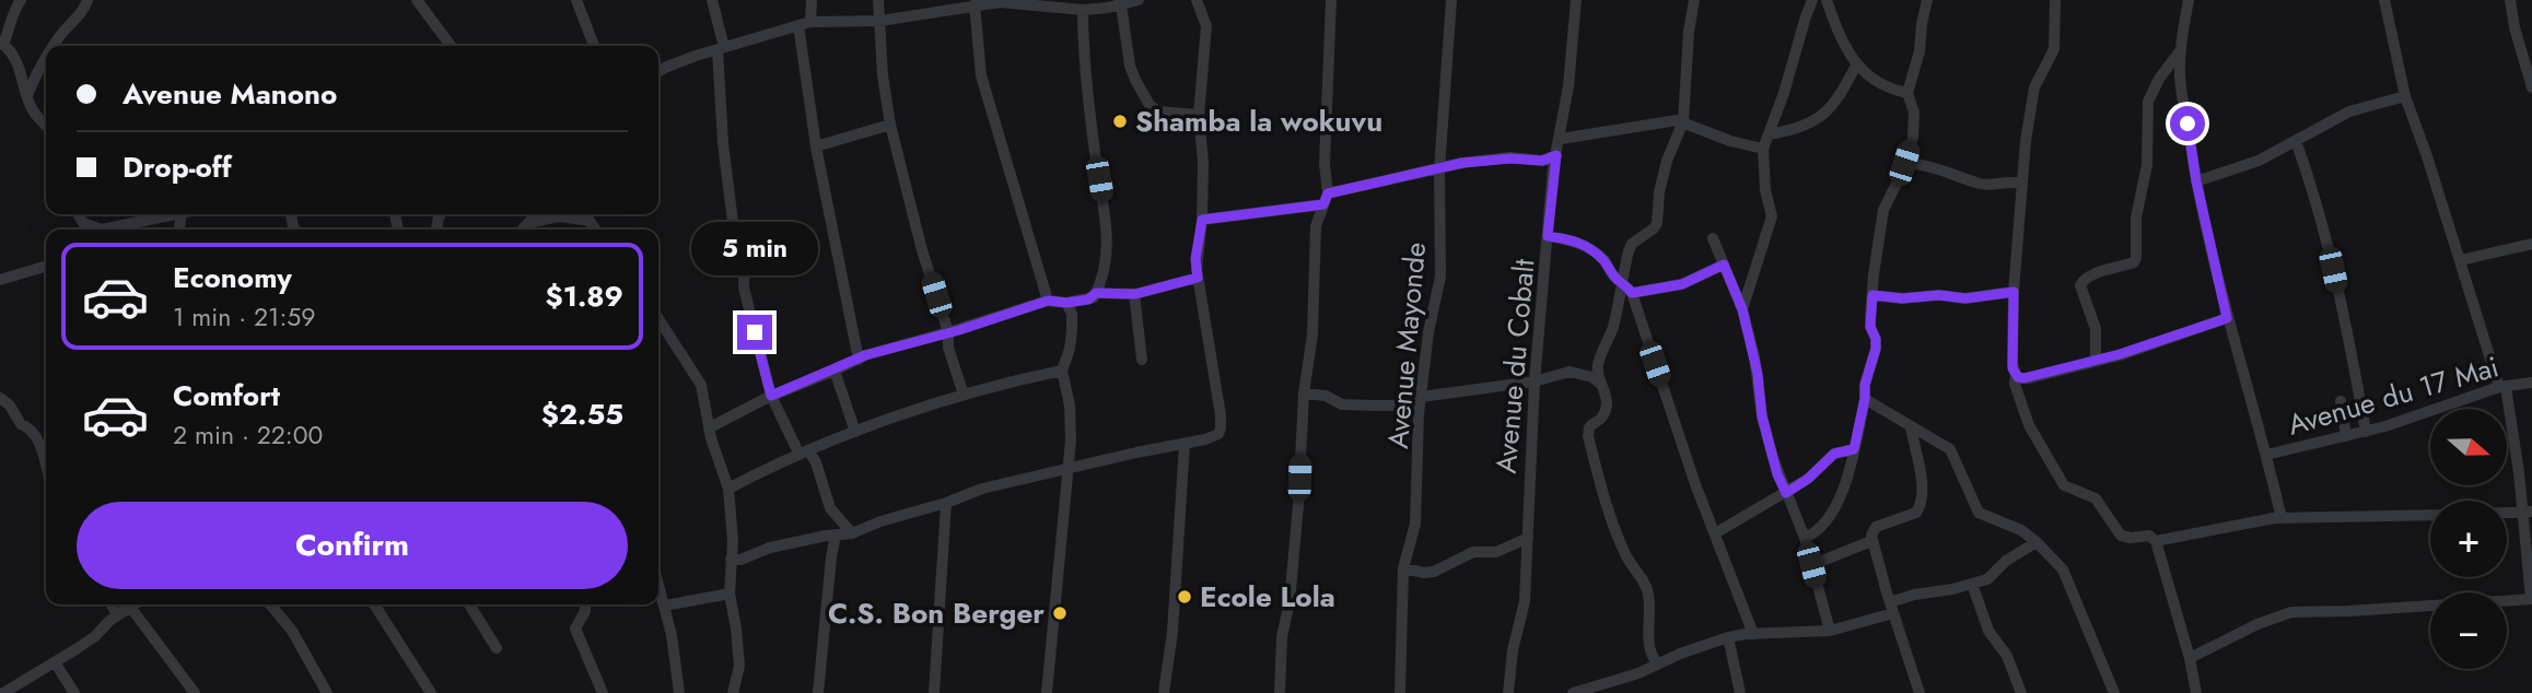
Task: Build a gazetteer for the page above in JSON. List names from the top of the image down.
{
  "streets": {
    "street": ["Avenue Mayonde", "Avenue du Cobalt", "Avenue du 17 Mai"]
  },
  "places": ["Shamba la wokuvu", "Ecole Lola", "C.S. Bon Berger"],
  "north": "right",
  "page": {
    "banner": ["Avenue Manono", "Drop-off"],
    "bubble": "5 min",
    "list": [
      {
        "name": "Economy",
        "note": "1 min · 21:59",
        "value": "$1.89"
      },
      {
        "name": "Comfort",
        "note": "2 min · 22:00",
        "value": "$2.55"
      }
    ],
    "map_buttons": ["+", "−"],
    "buttons": "Confirm"
  }
}
